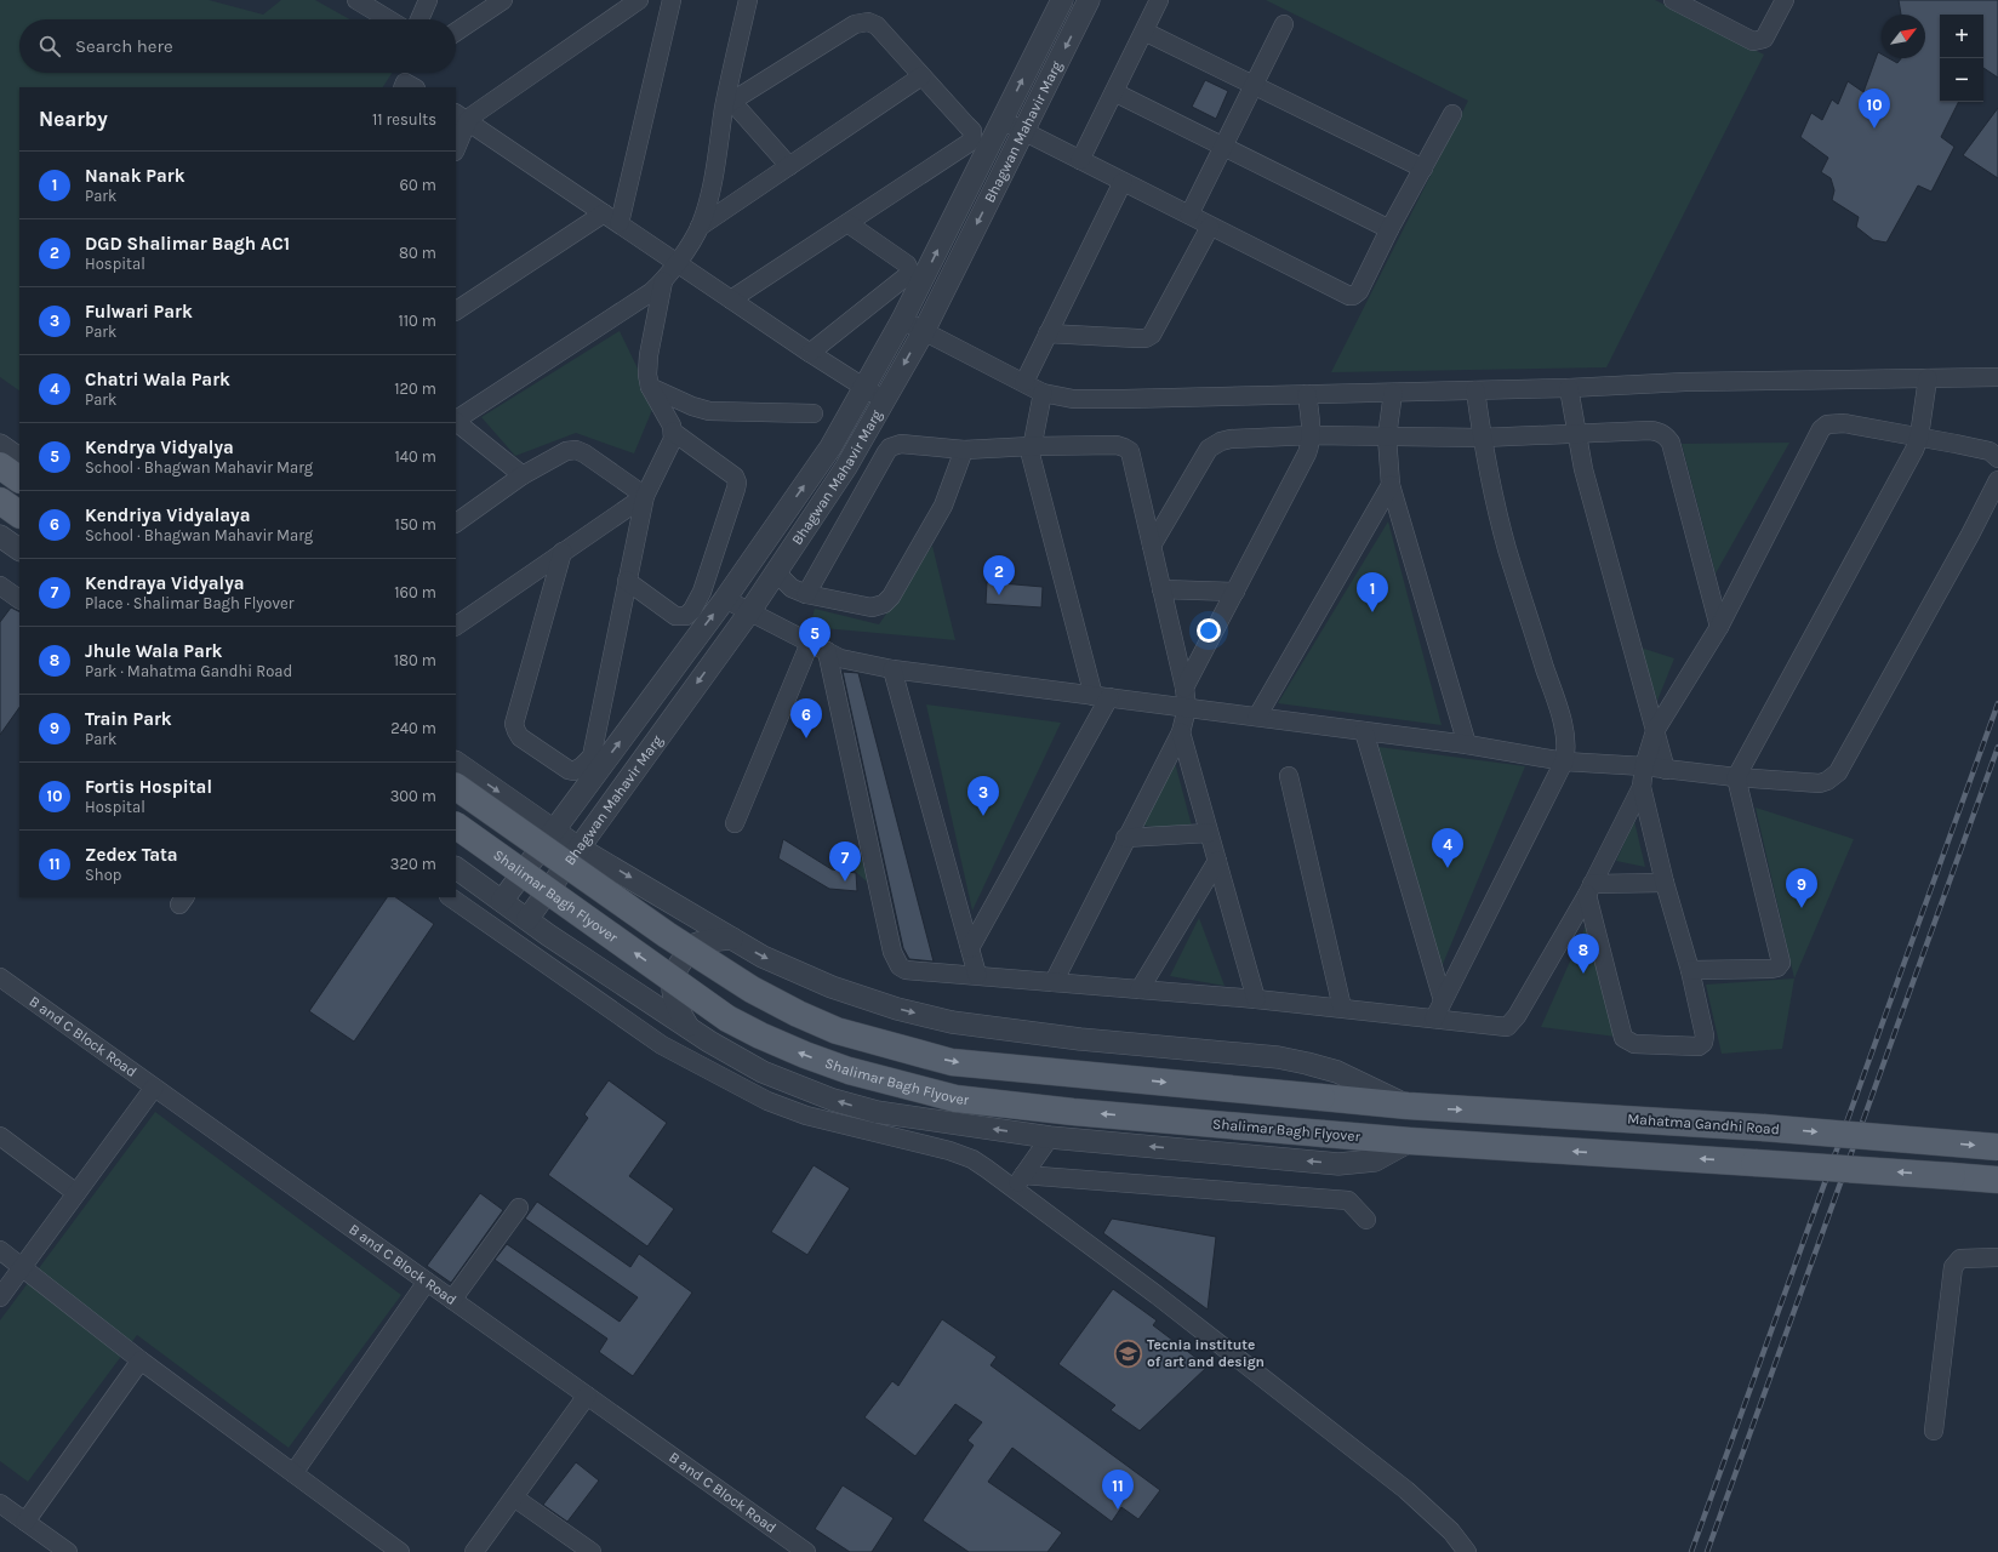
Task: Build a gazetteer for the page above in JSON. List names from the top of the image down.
{
  "streets": {
    "main road": ["Shalimar Bagh Flyover", "Mahatma Gandhi Road"],
    "street": ["Bhagwan Mahavir Marg", "B and C Block Road"]
  },
  "places": {
    "school or university": ["Tecnia institute of art and design"]
  },
  "north": "top right",
  "page": {
    "map_buttons": ["+", "−"],
    "search": "Search here",
    "heading": ["Nearby", "11 results"],
    "pins": [
      "10",
      "2",
      "1",
      "5",
      "6",
      "3",
      "4",
      "7",
      "9",
      "8",
      "11"
    ],
    "list": [
      {
        "mark": "1",
        "name": "Nanak Park",
        "note": "Park",
        "value": "60 m"
      },
      {
        "mark": "2",
        "name": "DGD Shalimar Bagh AC1",
        "note": "Hospital",
        "value": "80 m"
      },
      {
        "mark": "3",
        "name": "Fulwari Park",
        "note": "Park",
        "value": "110 m"
      },
      {
        "mark": "4",
        "name": "Chatri Wala Park",
        "note": "Park",
        "value": "120 m"
      },
      {
        "mark": "5",
        "name": "Kendrya Vidyalya",
        "note": "School · Bhagwan Mahavir Marg",
        "value": "140 m"
      },
      {
        "mark": "6",
        "name": "Kendriya Vidyalaya",
        "note": "School · Bhagwan Mahavir Marg",
        "value": "150 m"
      },
      {
        "mark": "7",
        "name": "Kendraya Vidyalya",
        "note": "Place · Shalimar Bagh Flyover",
        "value": "160 m"
      },
      {
        "mark": "8",
        "name": "Jhule Wala Park",
        "note": "Park · Mahatma Gandhi Road",
        "value": "180 m"
      },
      {
        "mark": "9",
        "name": "Train Park",
        "note": "Park",
        "value": "240 m"
      },
      {
        "mark": "10",
        "name": "Fortis Hospital",
        "note": "Hospital",
        "value": "300 m"
      },
      {
        "mark": "11",
        "name": "Zedex Tata",
        "note": "Shop",
        "value": "320 m"
      }
    ]
  }
}
